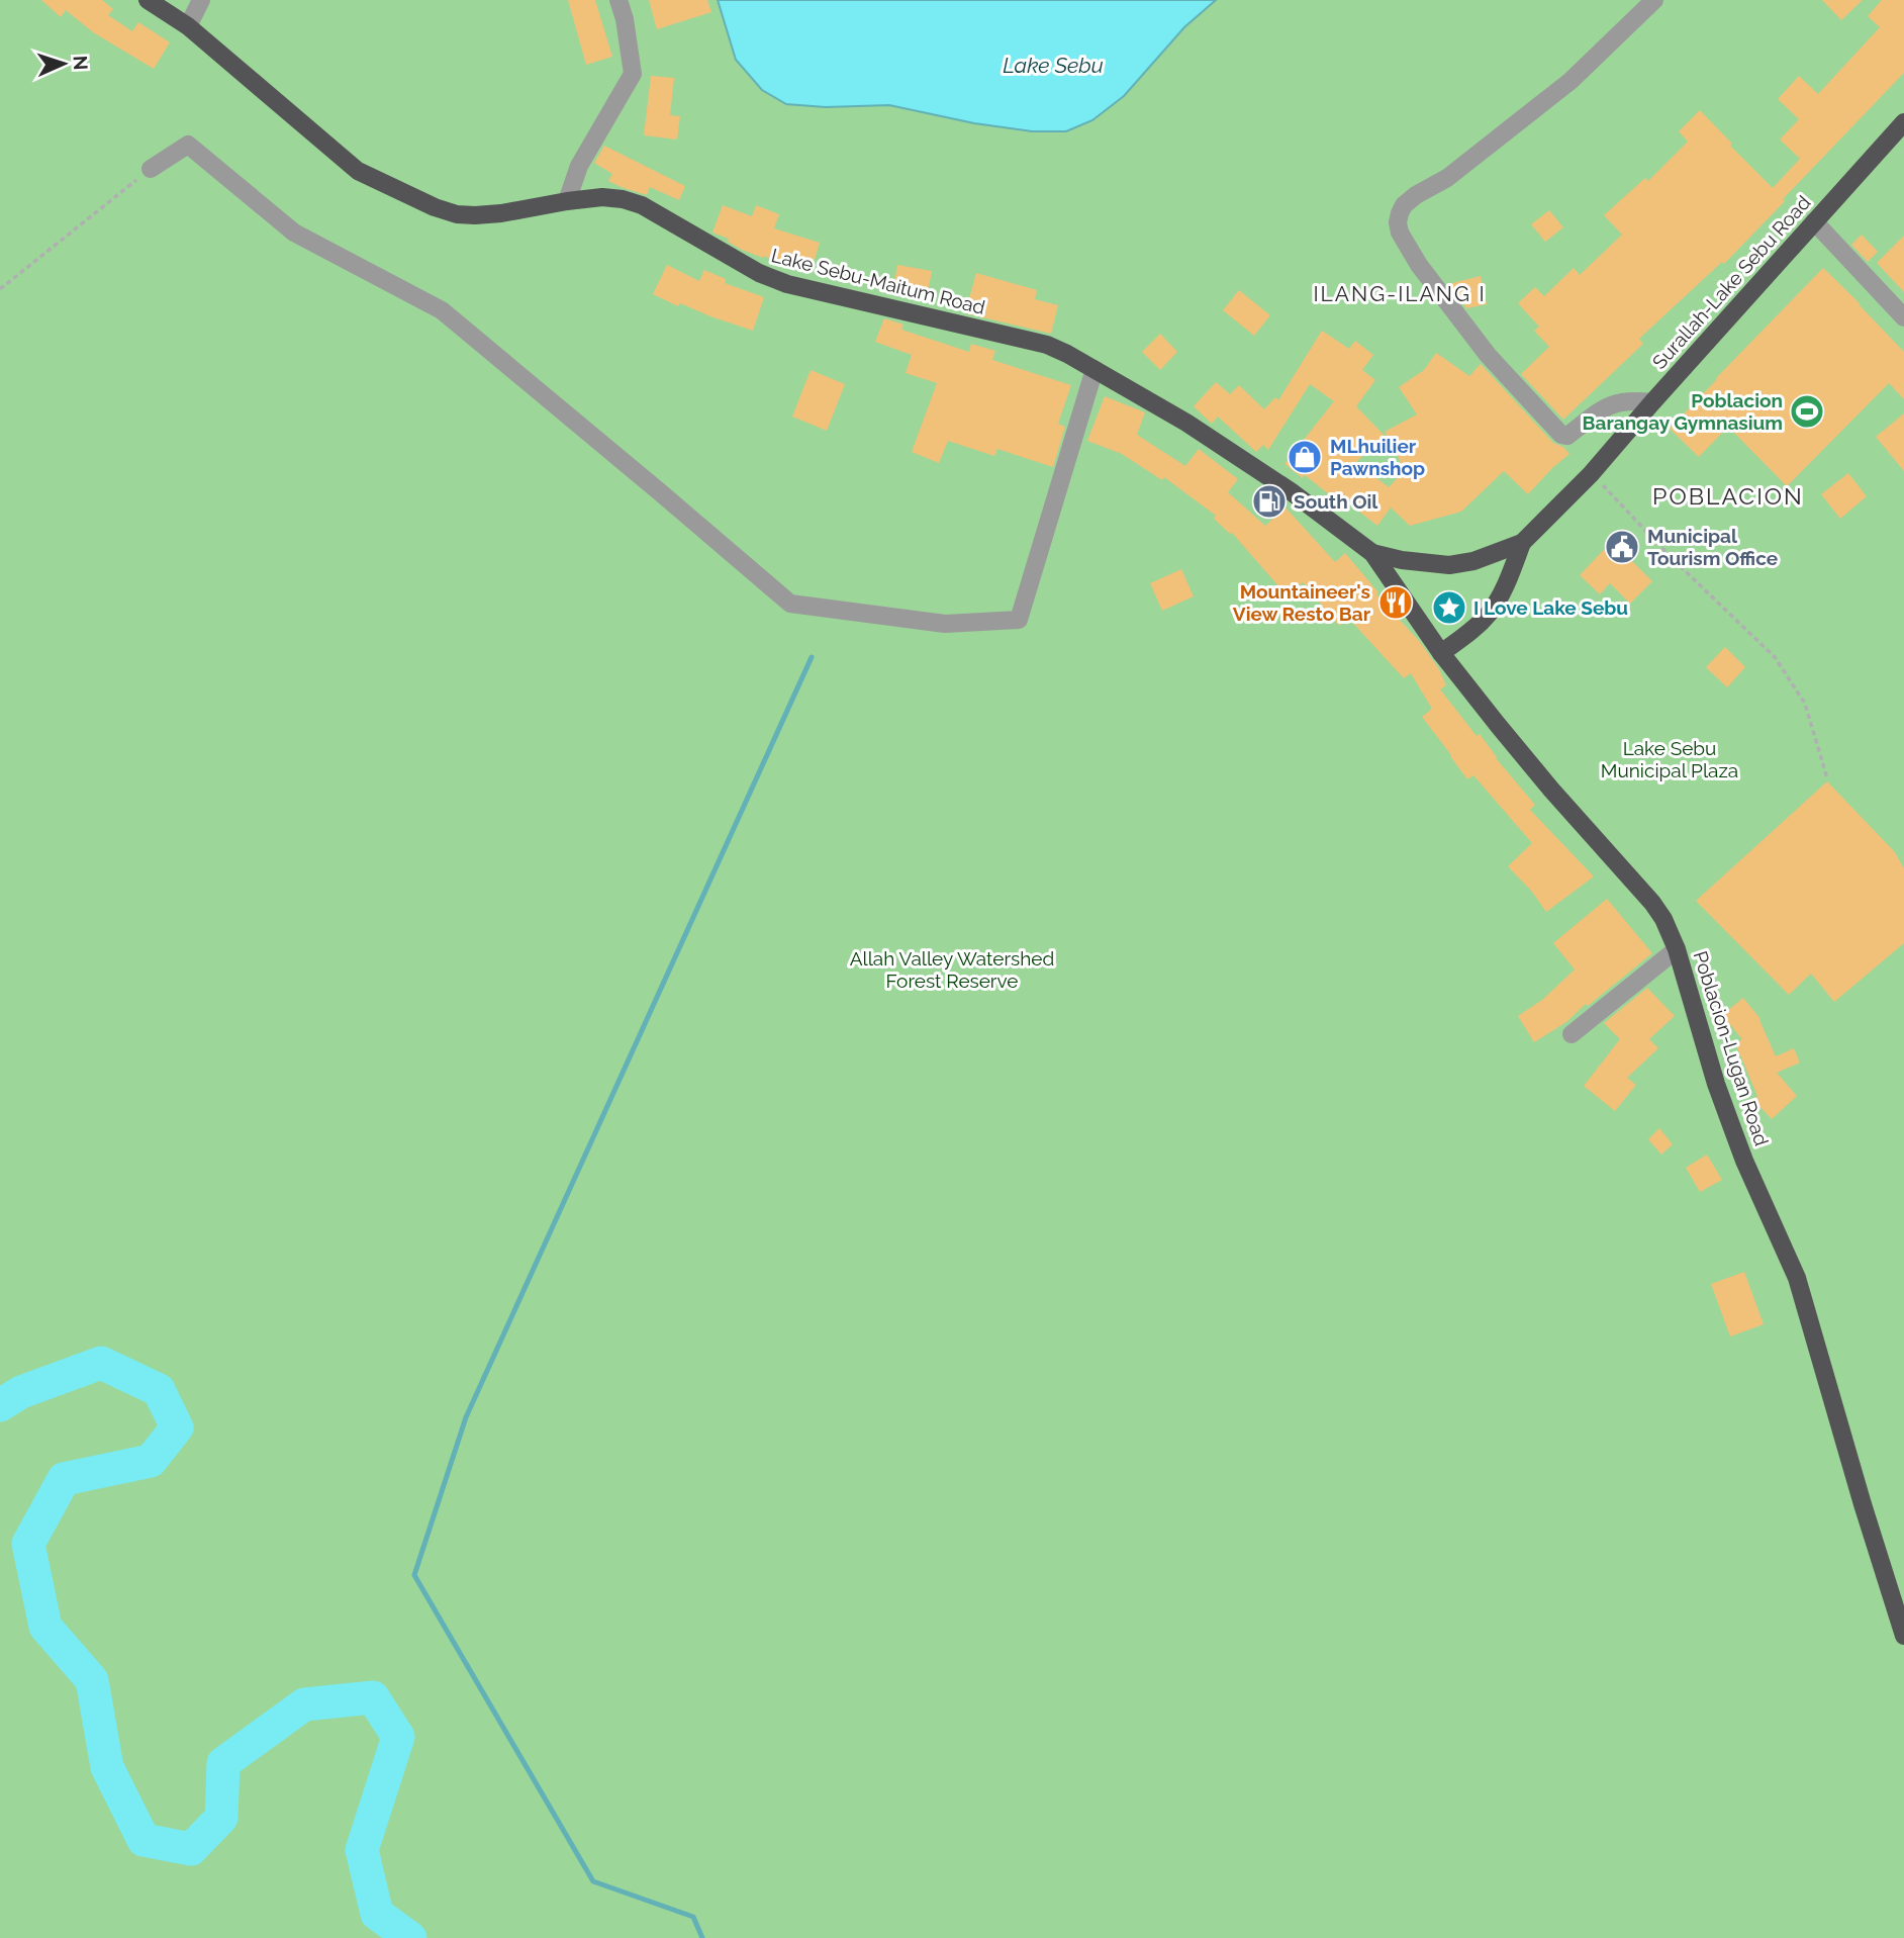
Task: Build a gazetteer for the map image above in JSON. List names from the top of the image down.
{
  "streets": {
    "main road": ["Lake Sebu-Maitum Road", "Surallah-Lake Sebu Road", "Poblacion-Lugan Road"]
  },
  "crossings": [
    ["Lake Sebu-Maitum Road", "Surallah-Lake Sebu Road"],
    ["Lake Sebu-Maitum Road", "Poblacion-Lugan Road"],
    ["Surallah-Lake Sebu Road", "Poblacion-Lugan Road"]
  ],
  "districts": ["ILANG-ILANG I", "POBLACION"],
  "water": ["Lake Sebu"],
  "parks": ["Lake Sebu Municipal Plaza", "Allah Valley Watershed Forest Reserve"],
  "places": {
    "sports": ["Poblacion Barangay Gymnasium"],
    "shop": ["MLhuilier Pawnshop"],
    "fuel station": ["South Oil"],
    "public building": ["Municipal Tourism Office"],
    "restaurant": ["Mountaineer's View Resto Bar"],
    "place": ["I Love Lake Sebu"]
  },
  "north": "right"
}
